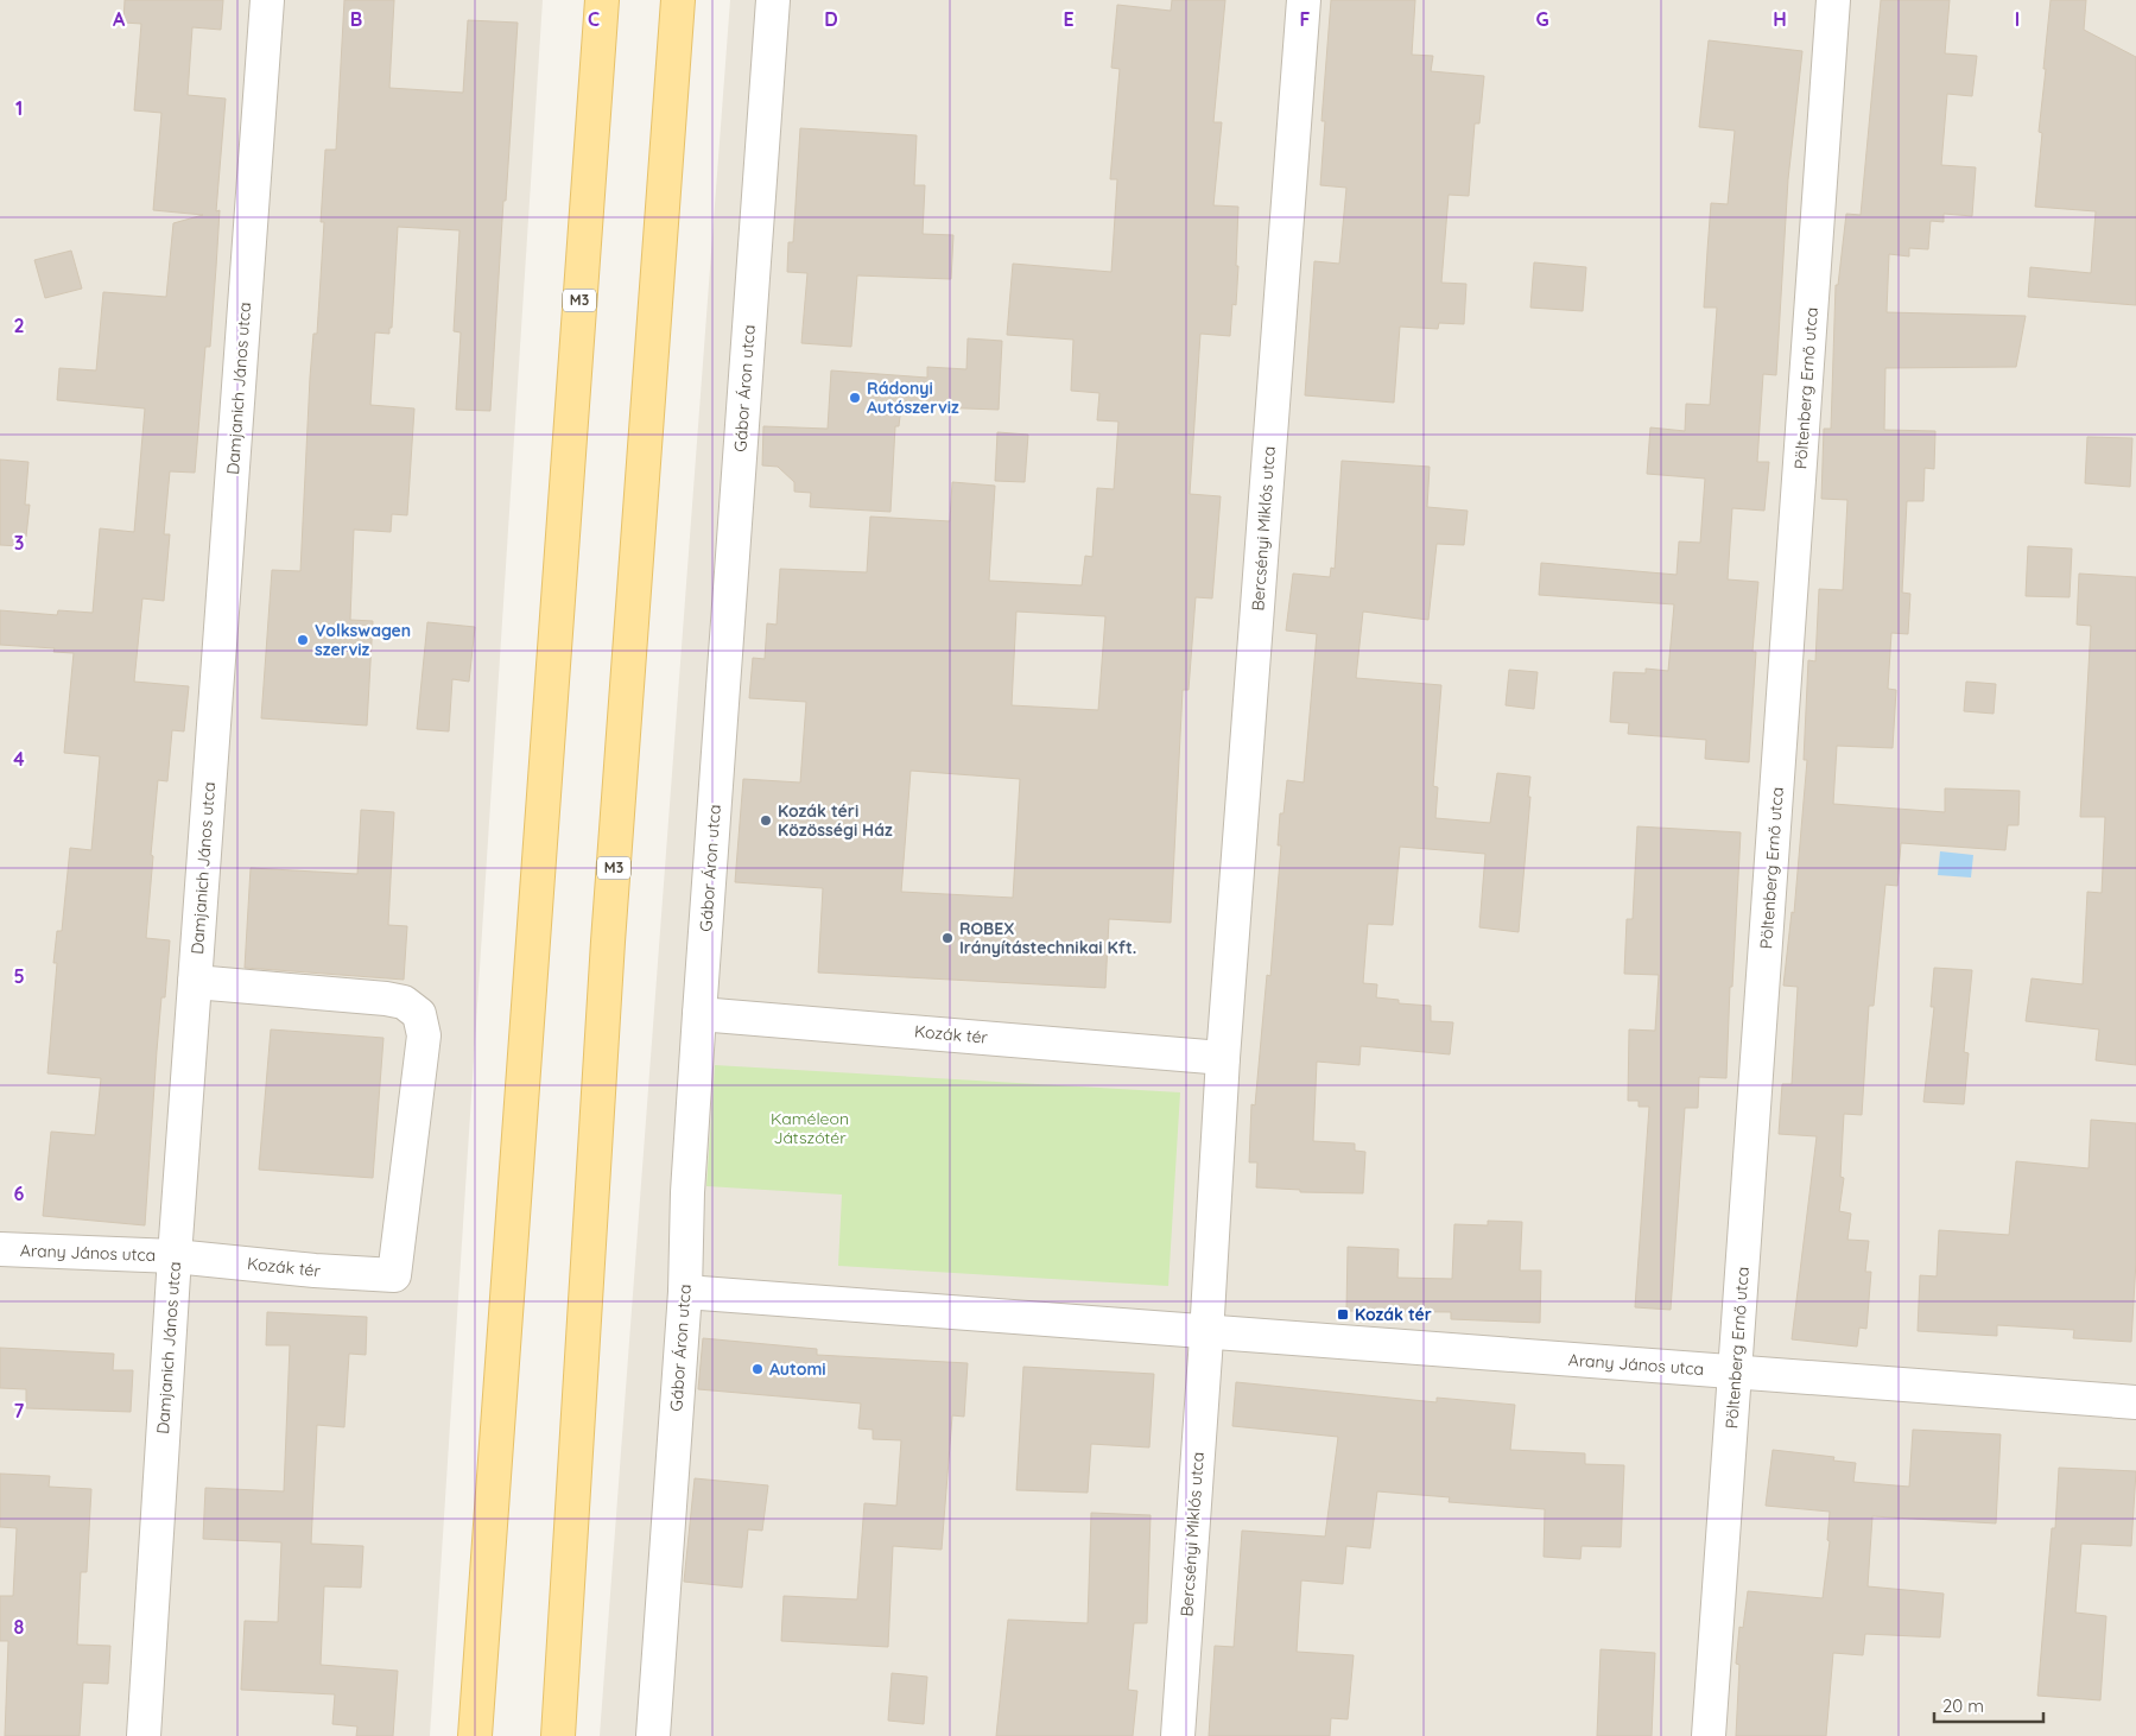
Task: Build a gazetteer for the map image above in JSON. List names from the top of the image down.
{
  "streets": {
    "main road": ["M3"],
    "street": [
      "Damjanich János utca",
      "Gábor Áron utca",
      "Pöltenberg Ernő utca",
      "Bercsényi Miklós utca",
      "Kozák tér",
      "Arany János utca"
    ]
  },
  "crossings": [
    ["Damjanich János utca", "Kozák tér"],
    ["Damjanich János utca", "Arany János utca"],
    ["Gábor Áron utca", "Kozák tér"],
    ["Pöltenberg Ernő utca", "Arany János utca"],
    ["Bercsényi Miklós utca", "Kozák tér"],
    ["Bercsényi Miklós utca", "Arany János utca"],
    ["Kozák tér", "Arany János utca"]
  ],
  "parks": ["Kaméleon Játszótér"],
  "places": {
    "other": [
      "Rádonyi Autószerviz",
      "Volkswagen szerviz",
      "Kozák téri Közösségi Ház",
      "ROBEX Irányítástechnikai Kft.",
      "Automi"
    ],
    "transit": ["Kozák tér"]
  },
  "scale_bar": "20 m",
  "grid": {
    "columns": [
      "A",
      "B",
      "C",
      "D",
      "E",
      "F",
      "G",
      "H",
      "I"
    ],
    "rows": [
      "1",
      "2",
      "3",
      "4",
      "5",
      "6",
      "7",
      "8"
    ]
  }
}
